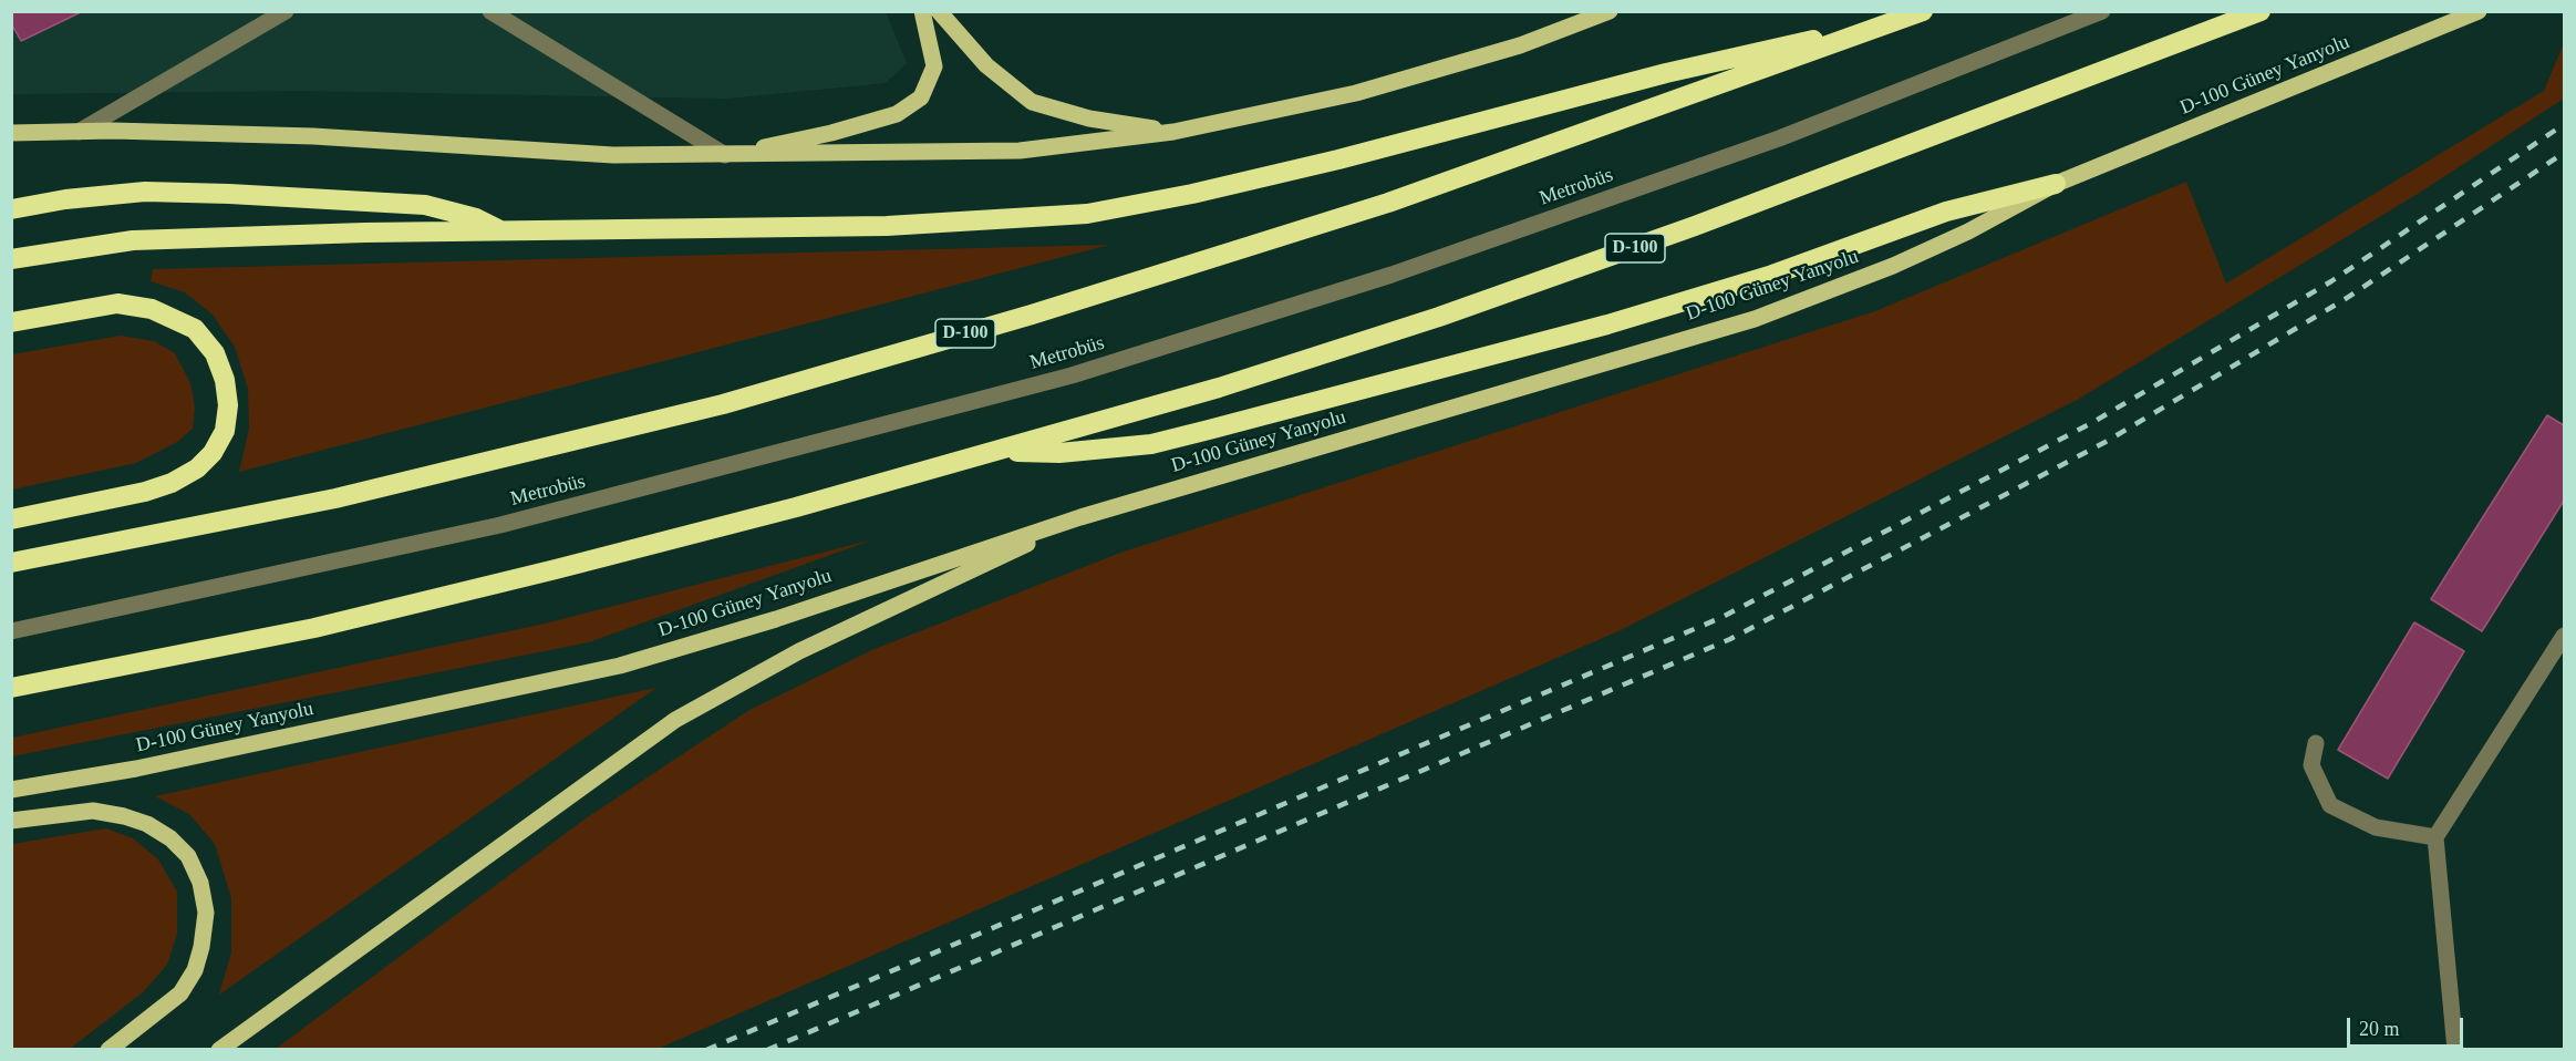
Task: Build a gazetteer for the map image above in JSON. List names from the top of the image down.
{
  "streets": {
    "highway": ["D-100"],
    "main road": ["D-100 Güney Yanyolu"],
    "lane": ["Metrobüs"]
  },
  "scale_bar": "20 m"
}
